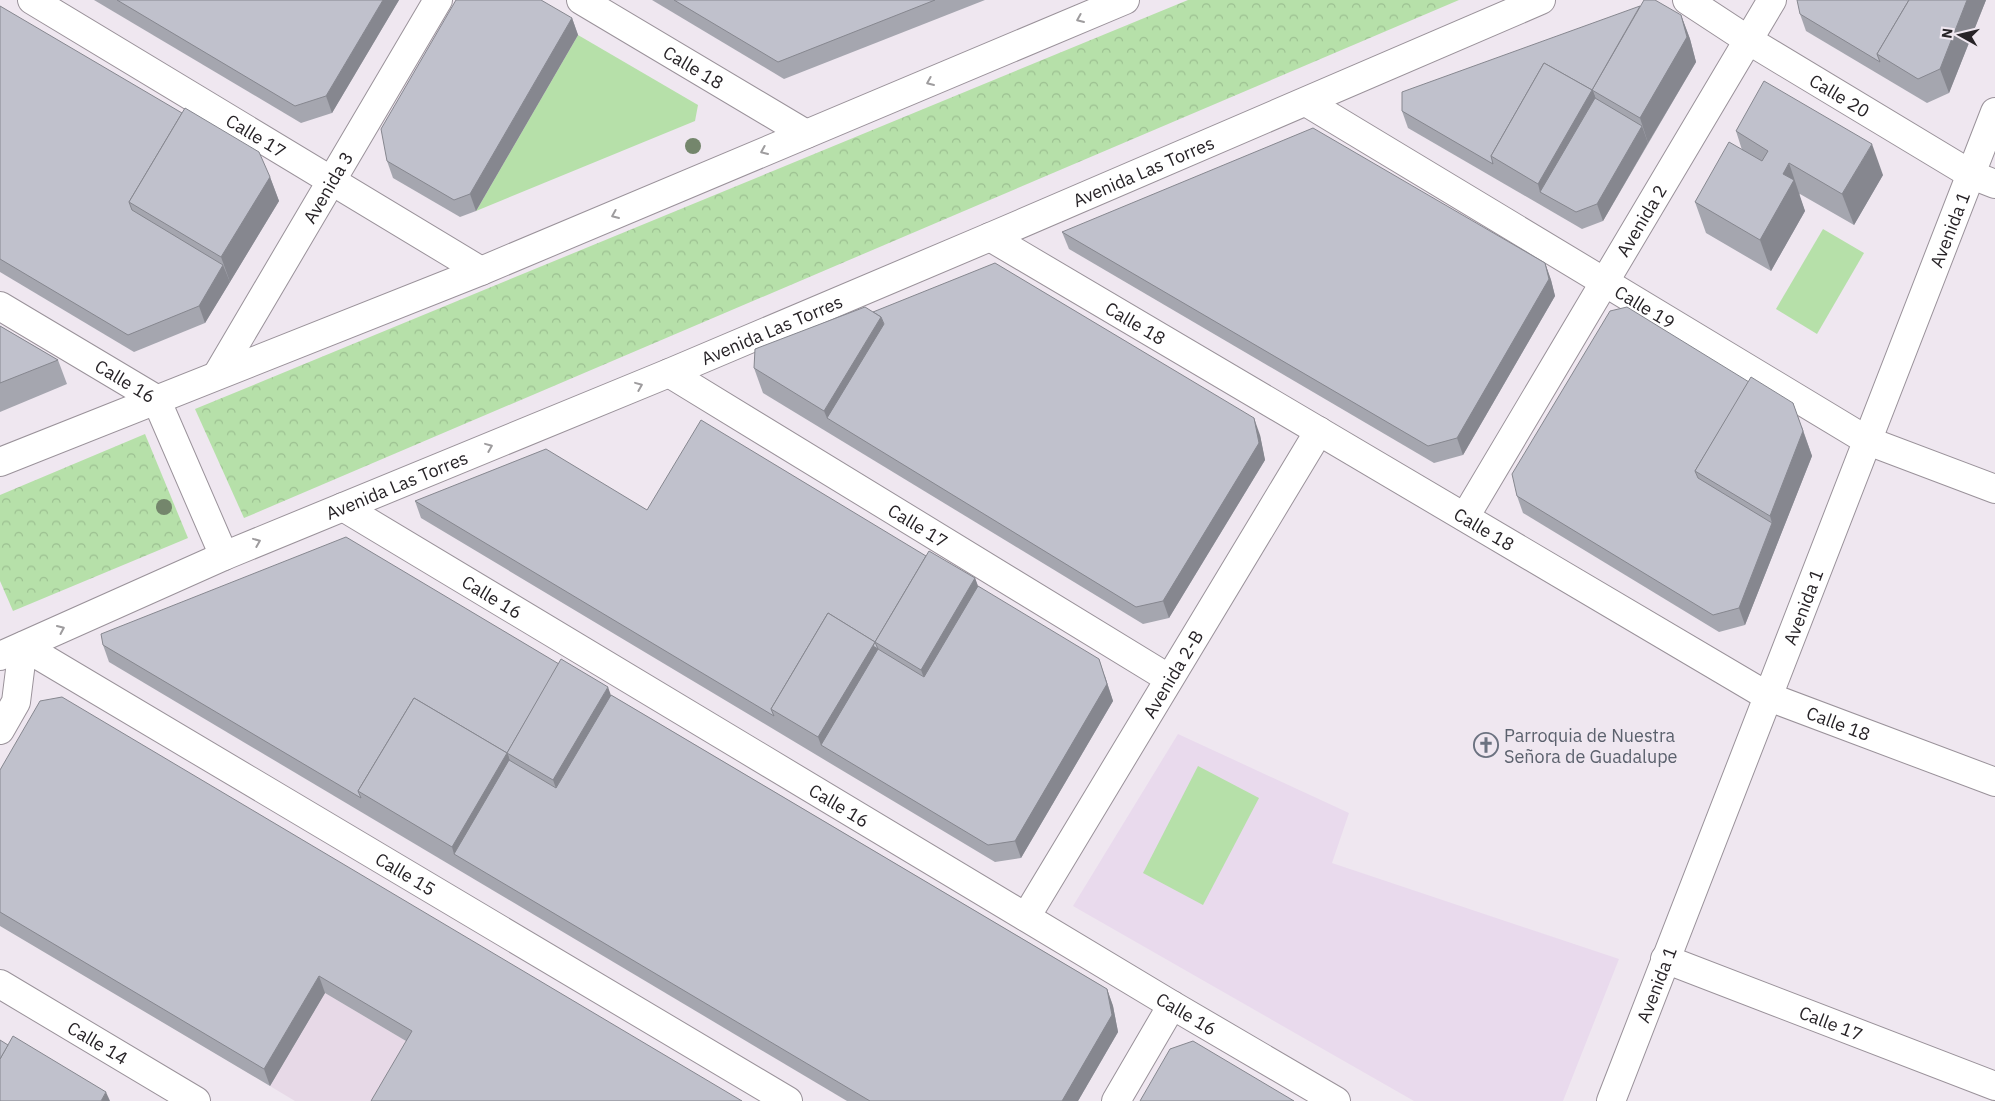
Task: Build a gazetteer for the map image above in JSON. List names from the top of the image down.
{
  "streets": {
    "street": [
      "Calle 18",
      "Calle 20",
      "Calle 17",
      "Avenida Las Torres",
      "Avenida 3",
      "Avenida 2",
      "Avenida 1",
      "Calle 19",
      "Calle 16",
      "Avenida 2-B",
      "Calle 15",
      "Calle 14"
    ]
  },
  "crossings": [
    ["Calle 18", "Avenida Las Torres"],
    ["Calle 18", "Avenida 2"],
    ["Calle 18", "Avenida 1"],
    ["Calle 18", "Avenida 2-B"],
    ["Calle 20", "Avenida 2"],
    ["Calle 20", "Avenida 1"],
    ["Calle 17", "Avenida Las Torres"],
    ["Calle 17", "Avenida 3"],
    ["Calle 17", "Avenida 1"],
    ["Calle 17", "Avenida 2-B"],
    ["Avenida Las Torres", "Calle 19"],
    ["Avenida Las Torres", "Calle 16"],
    ["Avenida Las Torres", "Calle 15"],
    ["Avenida 2", "Calle 19"],
    ["Avenida 1", "Calle 19"],
    ["Calle 16", "Avenida 2-B"]
  ],
  "places": {
    "church": ["Parroquia de Nuestra Señora de Guadalupe"]
  },
  "north": "left"
}
